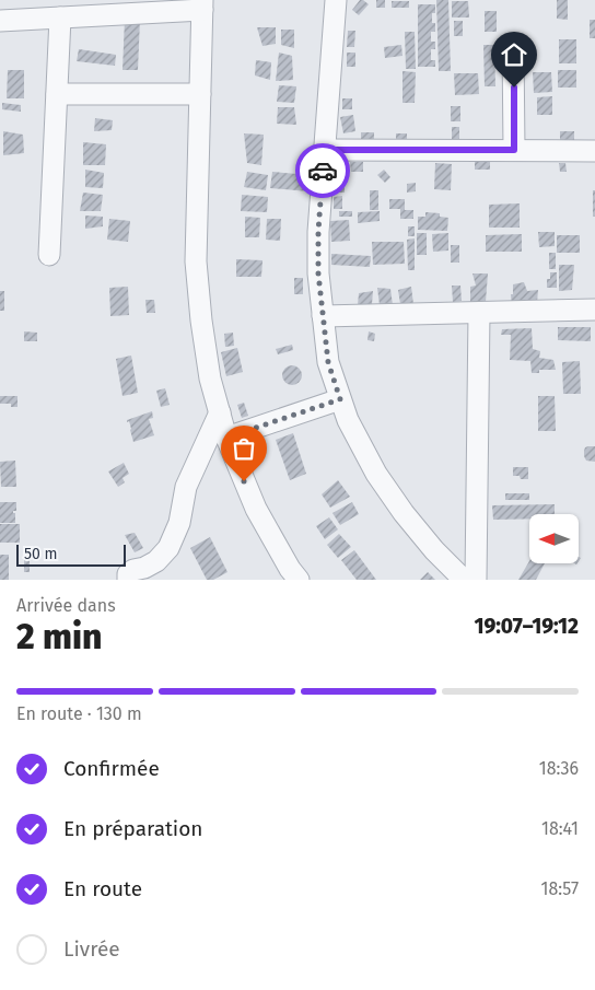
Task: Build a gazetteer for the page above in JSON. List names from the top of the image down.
{
  "scale_bar": "50 m",
  "north": "left",
  "page": {
    "scale": "50 m",
    "heading": ["2 min", "Arrivée dans", "19:07–19:12"],
    "bar": "En route · 130 m",
    "list": [
      ["Confirmée", "18:36"],
      ["En préparation", "18:41"],
      ["En route", "18:57"],
      "Livrée"
    ]
  }
}
